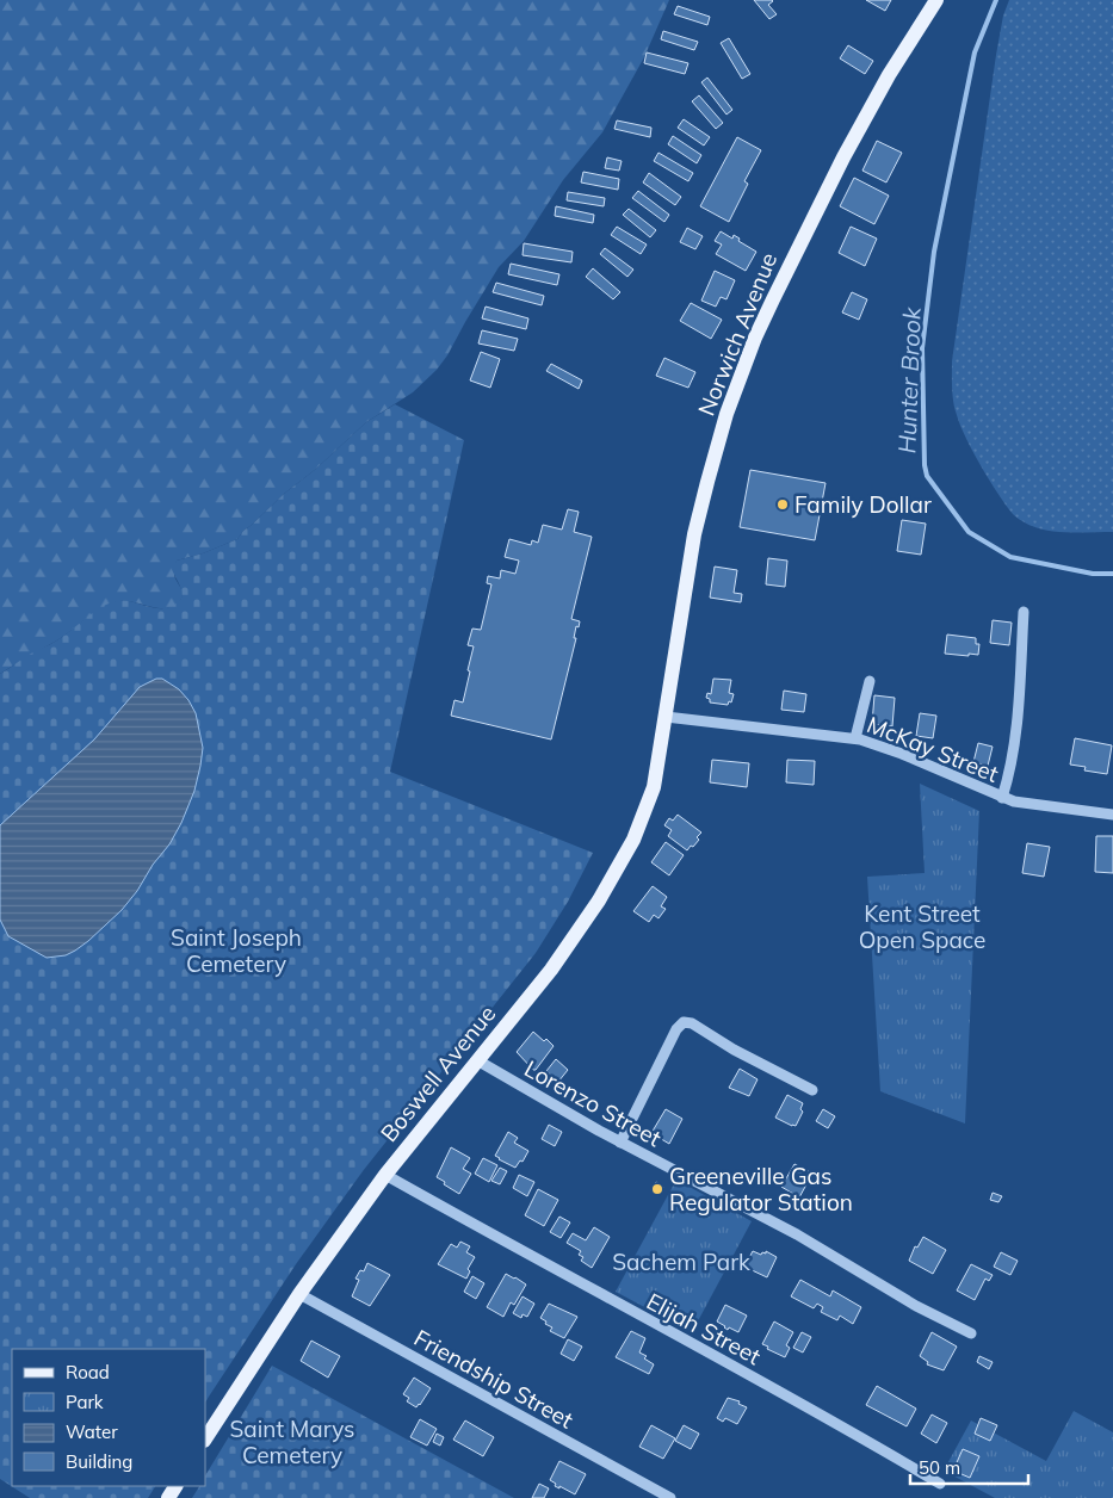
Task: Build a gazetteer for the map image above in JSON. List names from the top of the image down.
{
  "streets": {
    "main road": ["Norwich Avenue", "Boswell Avenue"],
    "street": [
      "McKay Street",
      "Lorenzo Street",
      "Elijah Street",
      "Friendship Street"
    ]
  },
  "crossings": [
    ["Norwich Avenue", "McKay Street"],
    ["Norwich Avenue", "Boswell Avenue"],
    ["McKay Street", "Boswell Avenue"],
    ["Boswell Avenue", "Lorenzo Street"],
    ["Boswell Avenue", "Elijah Street"],
    ["Boswell Avenue", "Friendship Street"]
  ],
  "water": ["Hunter Brook"],
  "parks": [
    "Kent Street Open Space",
    "Saint Joseph Cemetery",
    "Sachem Park",
    "Saint Marys Cemetery"
  ],
  "places": ["Family Dollar", "Greeneville Gas Regulator Station"],
  "legend": [
    "Road",
    "Park",
    "Water",
    "Building"
  ],
  "scale_bar": "50 m"
}
